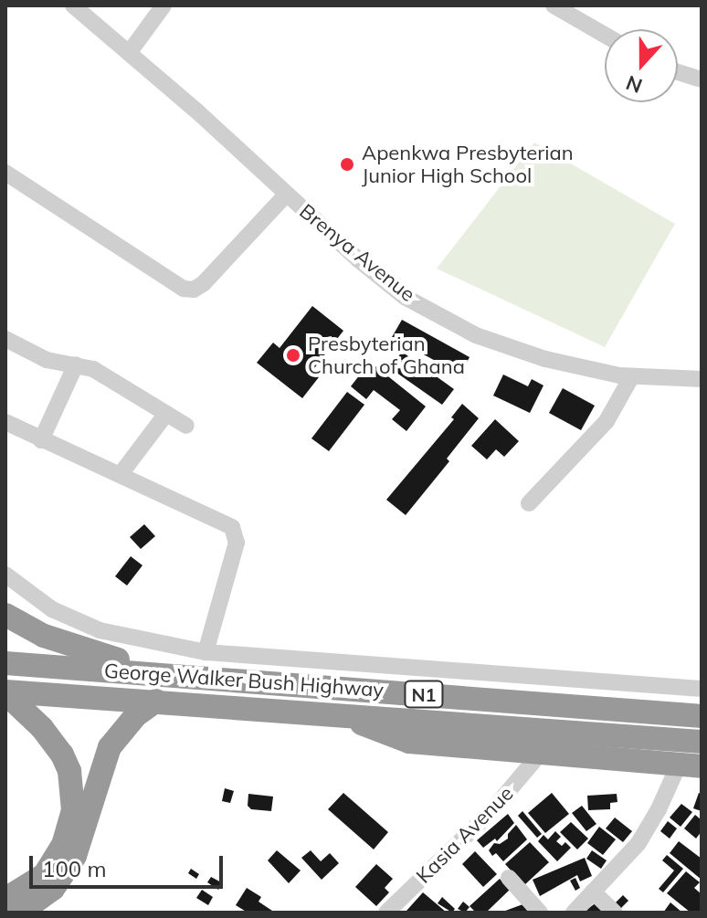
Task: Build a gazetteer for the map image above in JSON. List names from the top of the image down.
{
  "streets": {
    "highway": ["George Walker Bush Highway", "N1"],
    "street": ["Brenya Avenue", "Kasia Avenue"]
  },
  "places": ["Apenkwa Presbyterian Junior High School", "Presbyterian Church of Ghana"],
  "scale_bar": "100 m",
  "north": "bottom"
}
